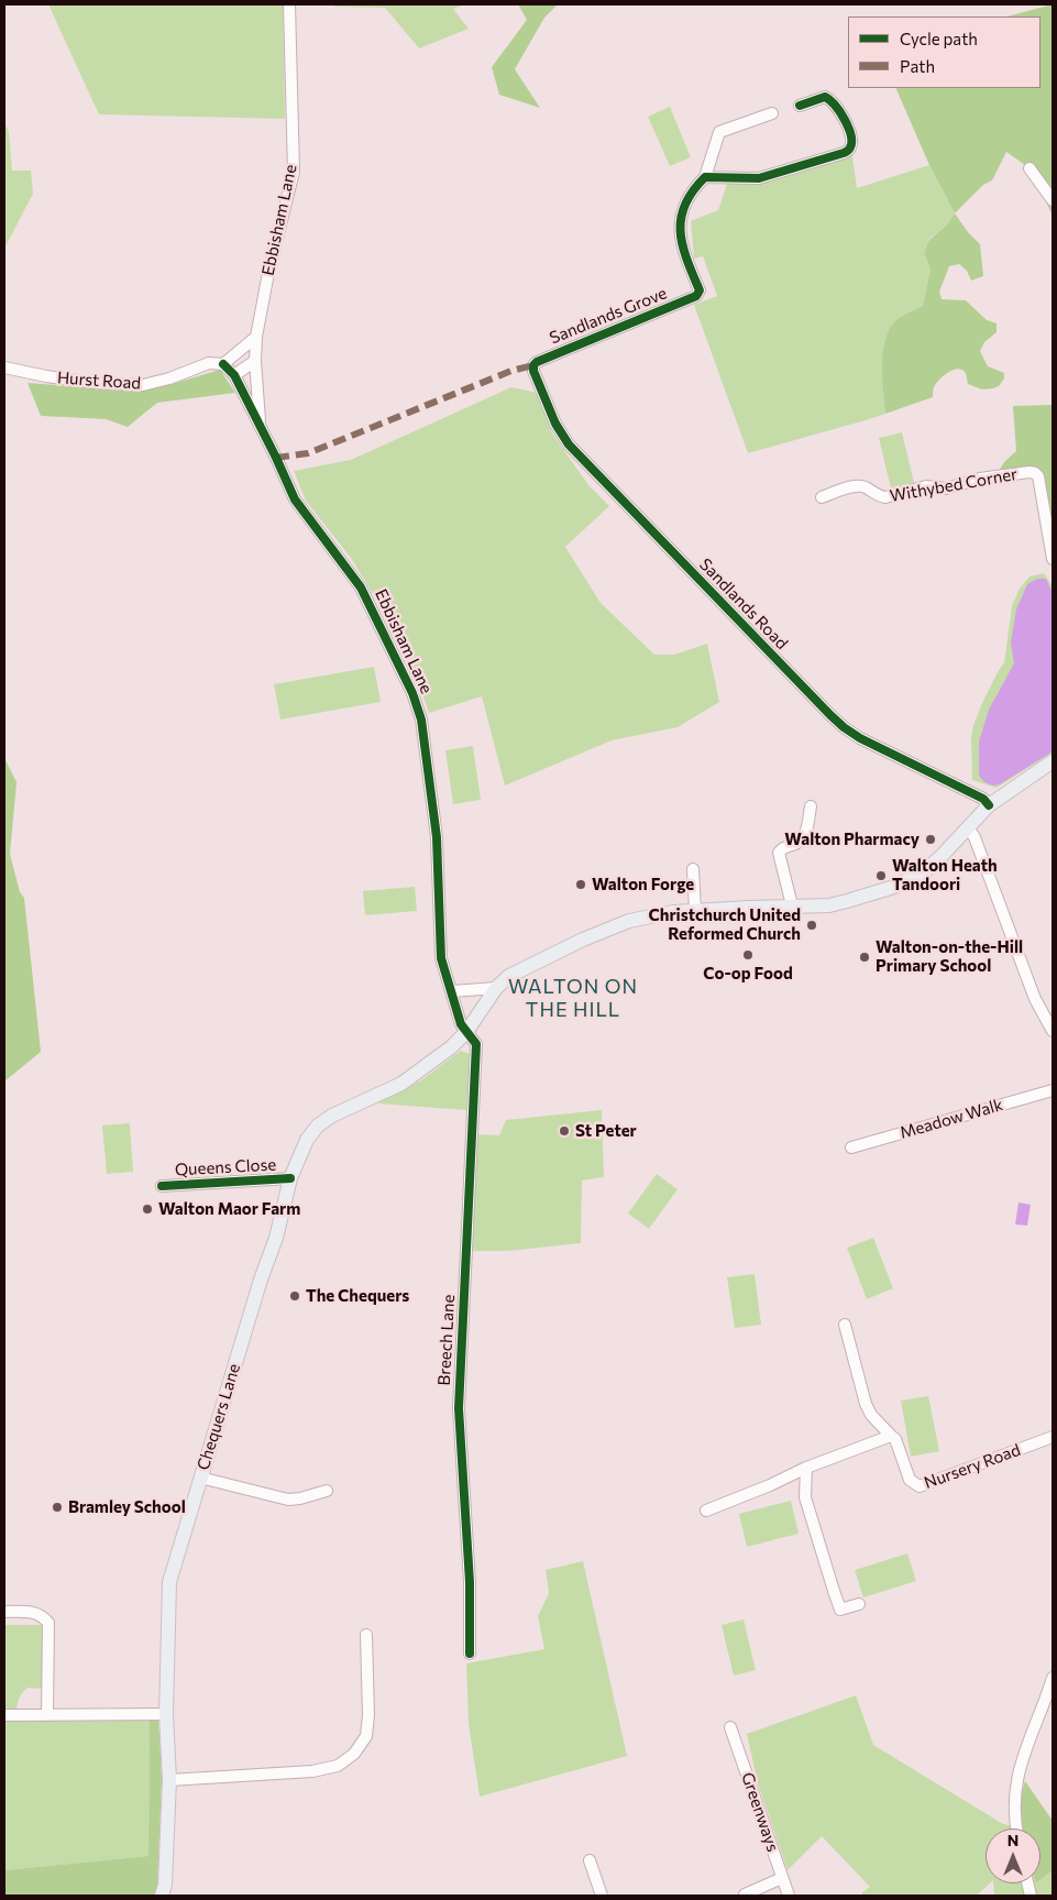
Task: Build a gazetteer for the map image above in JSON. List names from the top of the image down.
{
  "streets": {
    "main road": ["Chequers Lane"],
    "street": [
      "Ebbisham Lane",
      "Sandlands Grove",
      "Hurst Road",
      "Withybed Corner",
      "Sandlands Road",
      "Meadow Walk",
      "Queens Close",
      "Breech Lane",
      "Nursery Road",
      "Greenways"
    ]
  },
  "crossings": [
    ["Ebbisham Lane", "Hurst Road"],
    ["Ebbisham Lane", "Breech Lane"],
    ["Ebbisham Lane", "Chequers Lane"],
    ["Sandlands Grove", "Sandlands Road"],
    ["Sandlands Road", "Chequers Lane"],
    ["Queens Close", "Chequers Lane"],
    ["Breech Lane", "Chequers Lane"]
  ],
  "districts": ["WALTON ON THE HILL"],
  "places": [
    "Walton Pharmacy",
    "Walton Heath Tandoori",
    "Walton Forge",
    "Christchurch United Reformed Church",
    "Co-op Food",
    "Walton-on-the-Hill Primary School",
    "St Peter",
    "Walton Maor Farm",
    "The Chequers",
    "Bramley School"
  ],
  "legend": ["Cycle path", "Path"],
  "north": "top"
}
